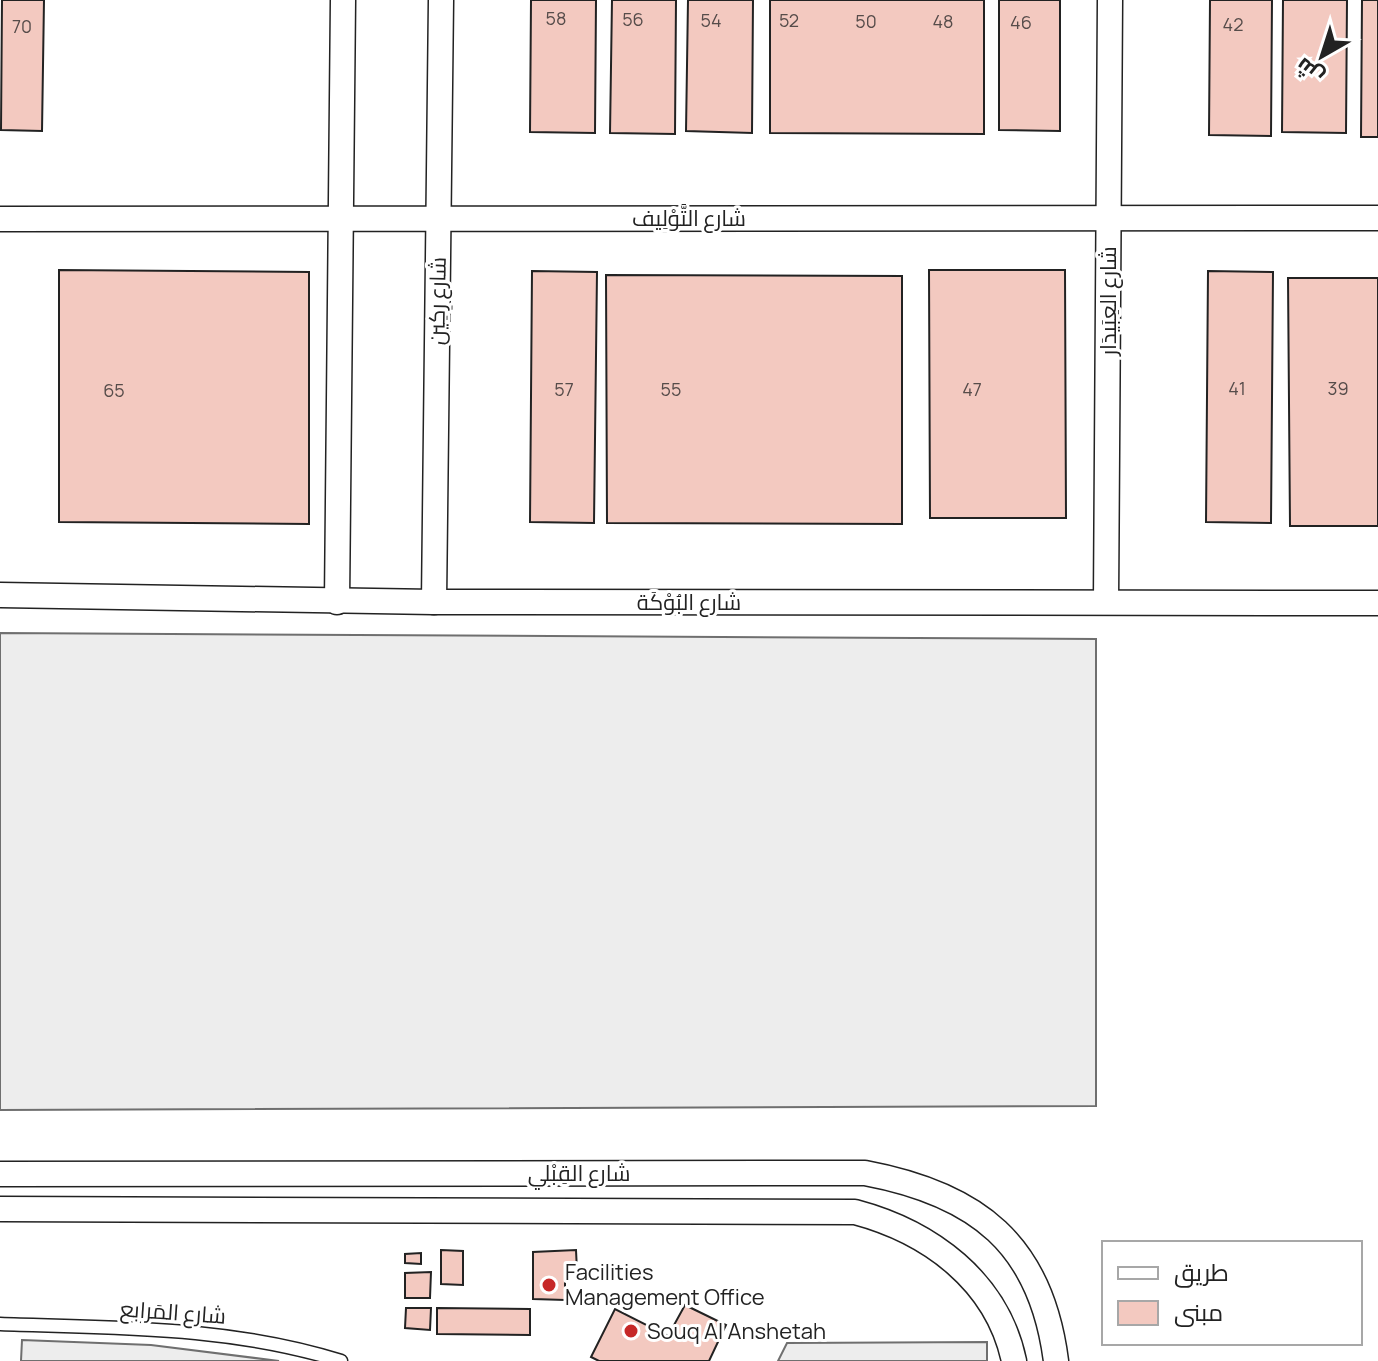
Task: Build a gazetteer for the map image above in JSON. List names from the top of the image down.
{
  "streets": {
    "street": [
      "شارع التَّوْلِيف",
      "شارع رِكِين",
      "شارع العِبَيدَار",
      "شارع البُوْكَة",
      "شارع القِبْلي"
    ],
    "lane": ["شارع المَرابع"]
  },
  "crossings": [
    ["شارع التَّوْلِيف", "شارع رِكِين"],
    ["شارع التَّوْلِيف", "شارع العِبَيدَار"],
    ["شارع رِكِين", "شارع البُوْكَة"],
    ["شارع العِبَيدَار", "شارع البُوْكَة"]
  ],
  "places": ["Facilities Management Office", "Souq Al Anshetah"],
  "house_numbers": [
    "58",
    "56",
    "54",
    "52",
    "50",
    "48",
    "46",
    "42",
    "70",
    "41",
    "39",
    "57",
    "55",
    "47",
    "65"
  ],
  "legend": ["طريق", "مبنى"],
  "north": "bottom left"
}
